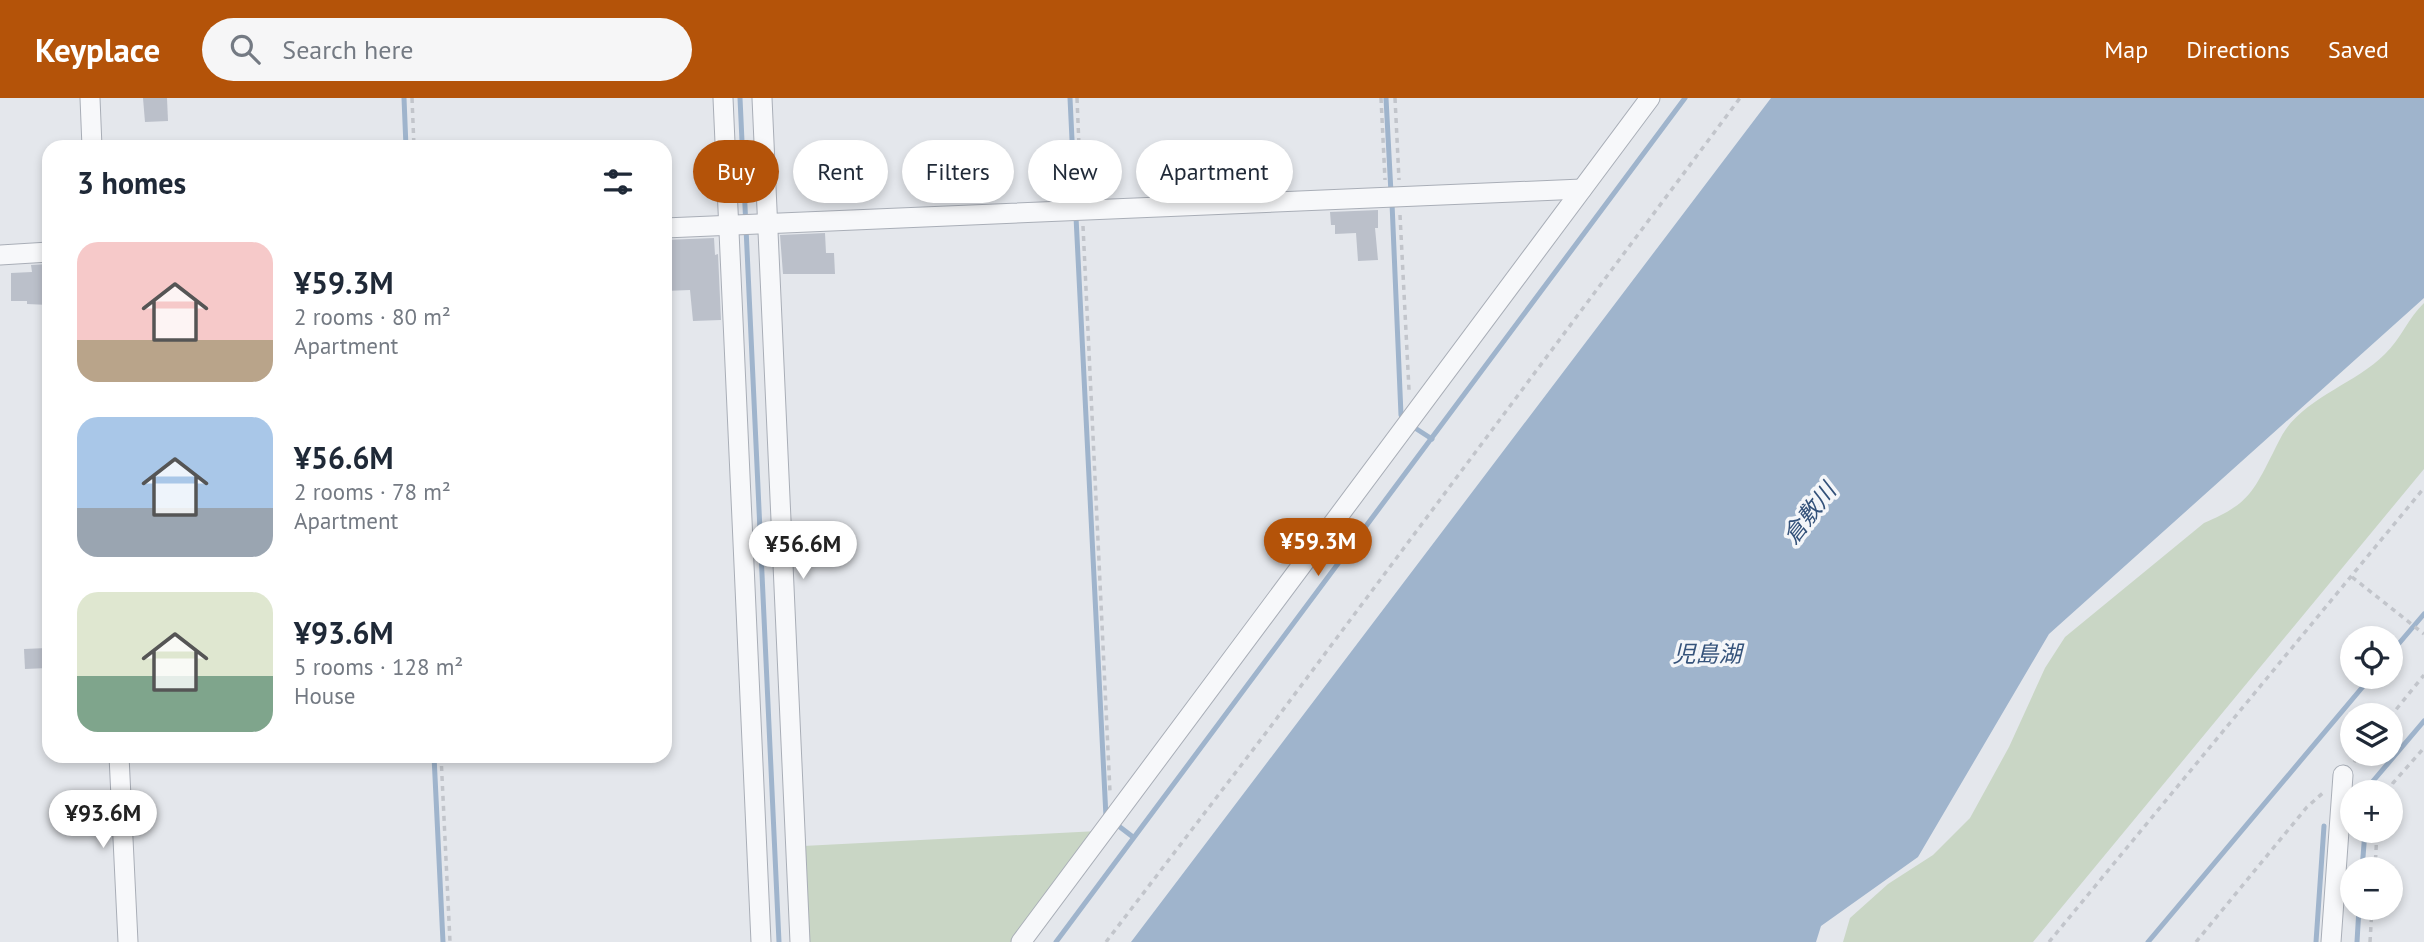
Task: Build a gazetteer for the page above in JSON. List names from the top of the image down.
{
  "water": ["倉敷川", "児島湖"],
  "page": {
    "header": "Keyplace",
    "search": "Search here",
    "nav": ["Map", "Directions", "Saved"],
    "chip": [
      "Buy",
      "Rent",
      "Filters",
      "New",
      "Apartment"
    ],
    "heading": "3 homes",
    "list": [
      {
        "name": "¥59.3M",
        "note": "2 rooms · 80 m² · Apartment"
      },
      {
        "name": "¥56.6M",
        "note": "2 rooms · 78 m² · Apartment"
      },
      {
        "name": "¥93.6M",
        "note": "5 rooms · 128 m² · House"
      }
    ],
    "price": ["¥59.3M", "¥56.6M", "¥93.6M"],
    "map_buttons": ["+", "−"]
  }
}
